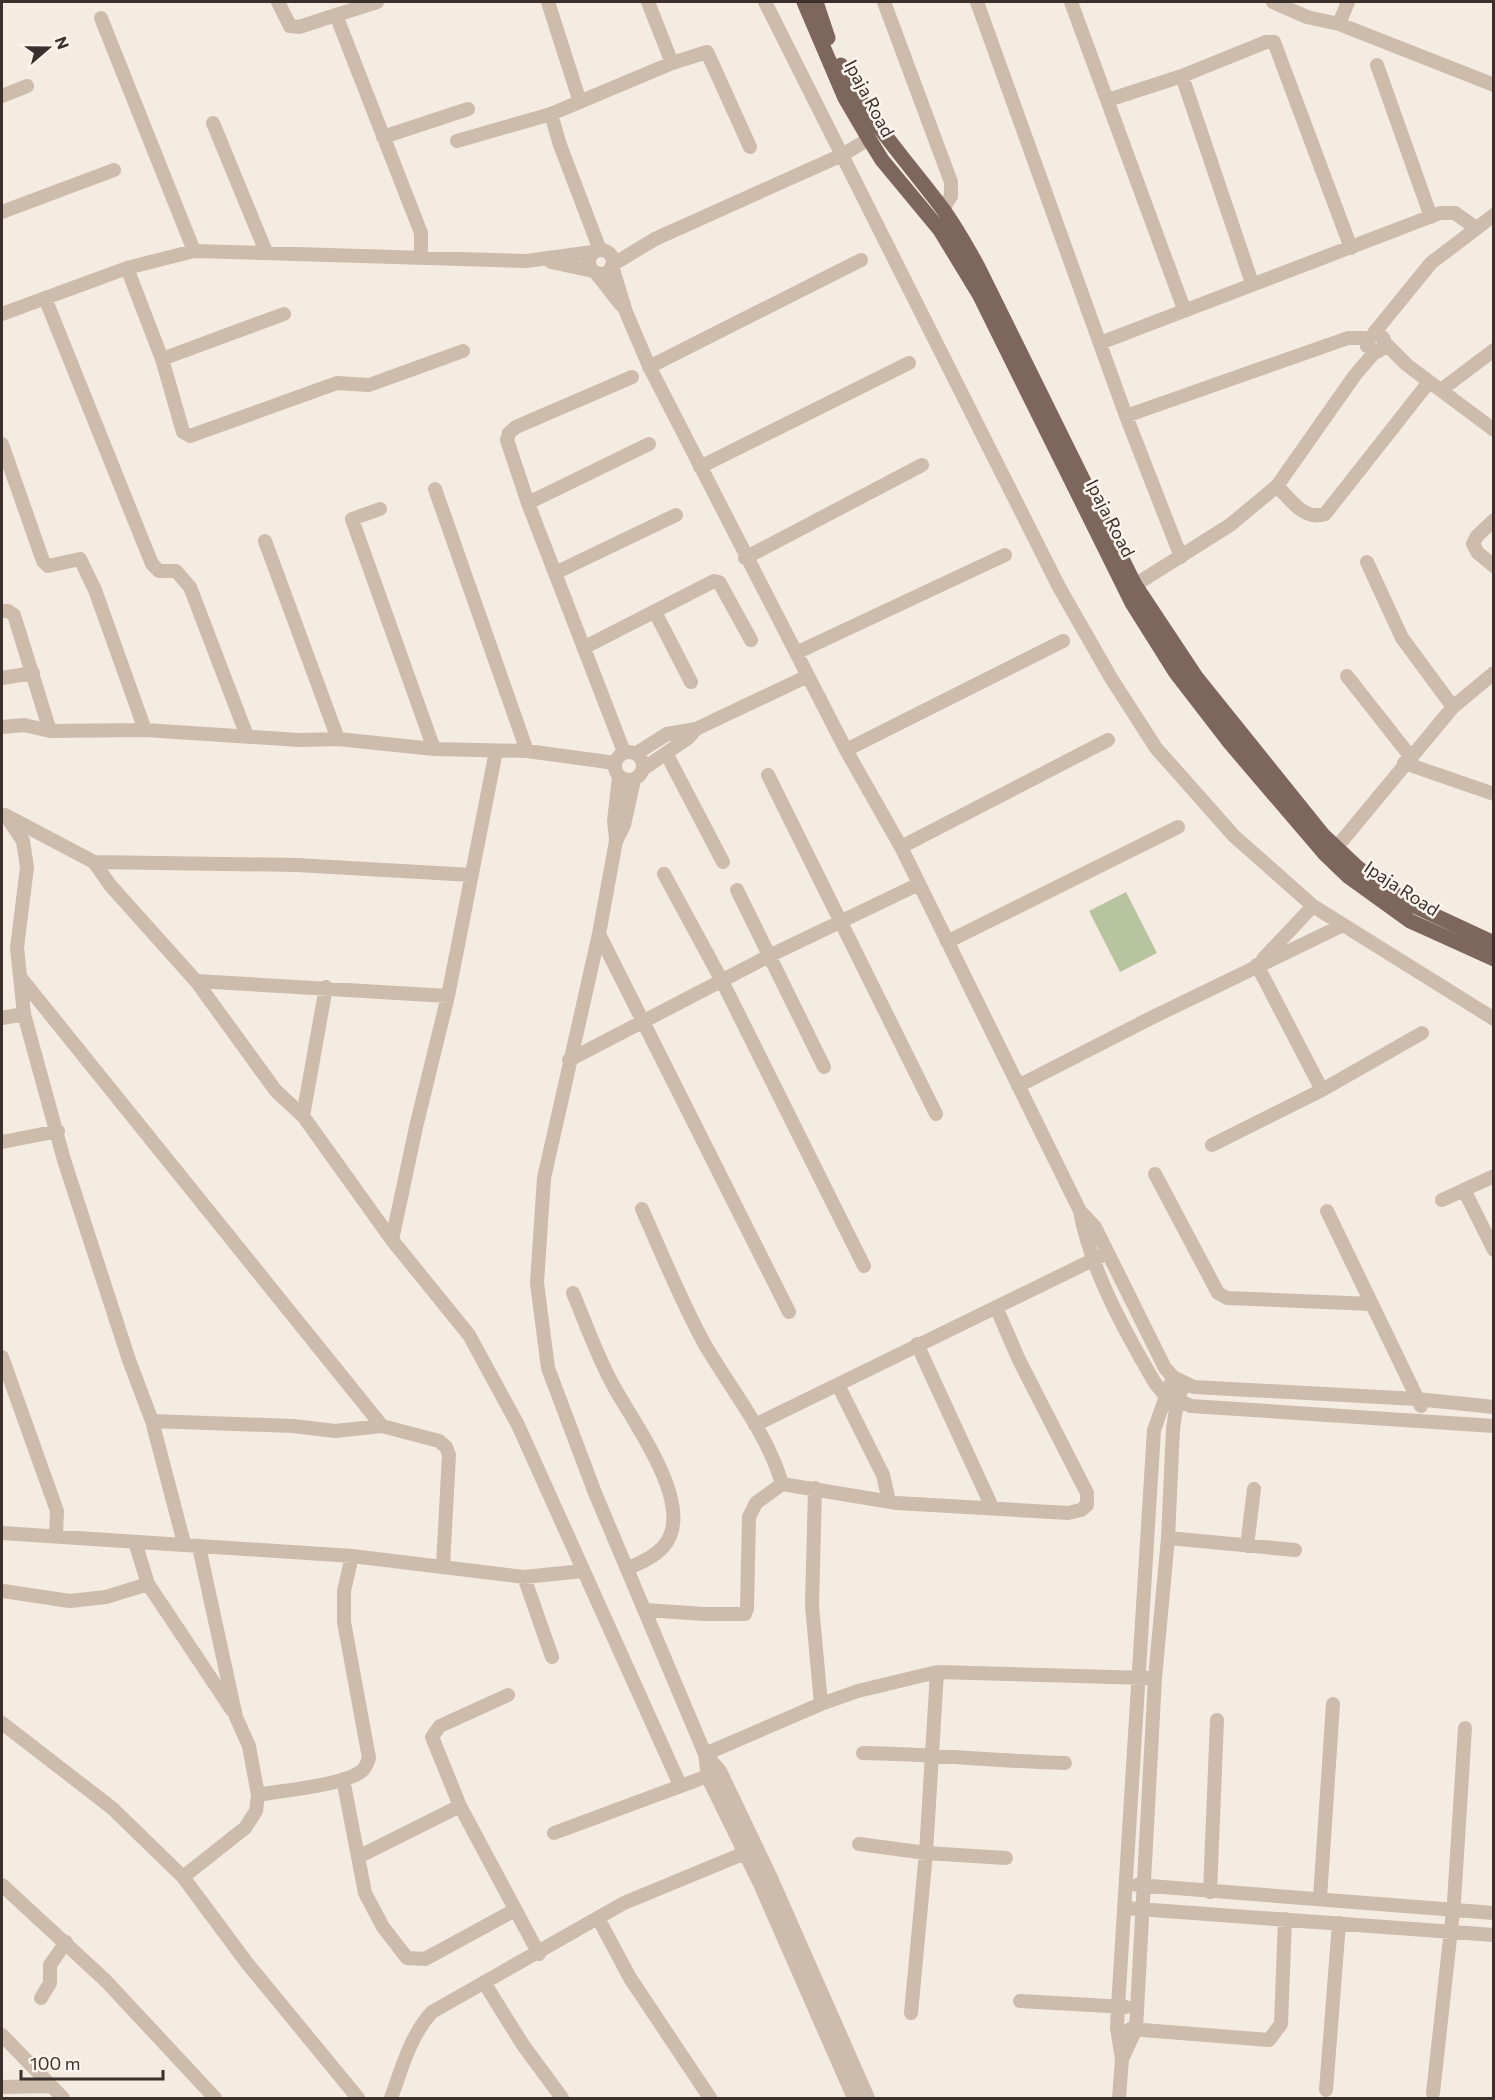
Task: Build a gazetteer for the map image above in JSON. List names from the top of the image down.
{
  "streets": {
    "main road": ["Ipaja Road"]
  },
  "scale_bar": "100 m",
  "north": "right"
}
